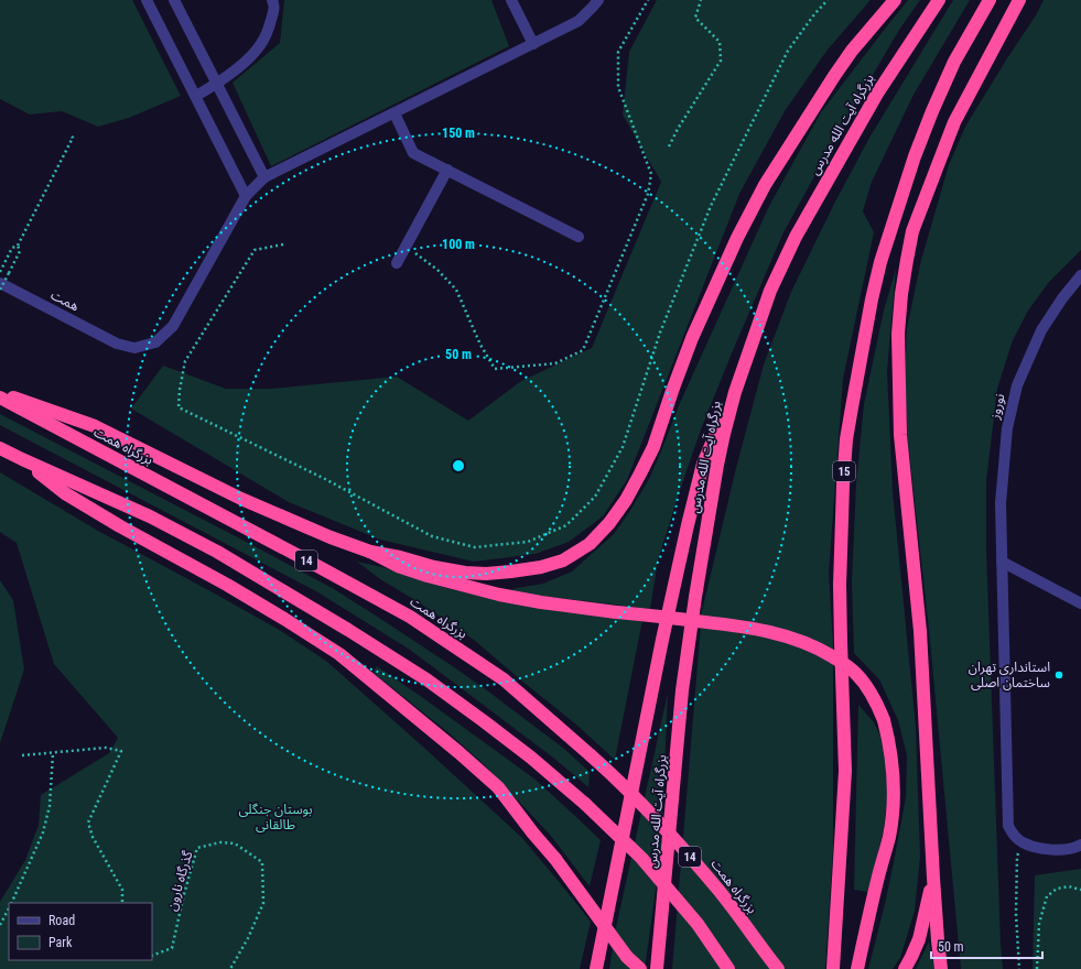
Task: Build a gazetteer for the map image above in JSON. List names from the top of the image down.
{
  "streets": {
    "highway": [
      "بزرگراه آیت الله مدرس",
      "بزرگراه همت",
      "15",
      "14"
    ],
    "street": ["همت", "نوروز"],
    "path": ["گذرگاه نارون"]
  },
  "parks": ["بوستان جنگلی طالقانی"],
  "places": ["استانداری تهران ساختمان اصلی"],
  "legend": ["Road", "Park"],
  "scale_bar": "50 m",
  "rings": ["150 m", "100 m", "50 m"]
}
